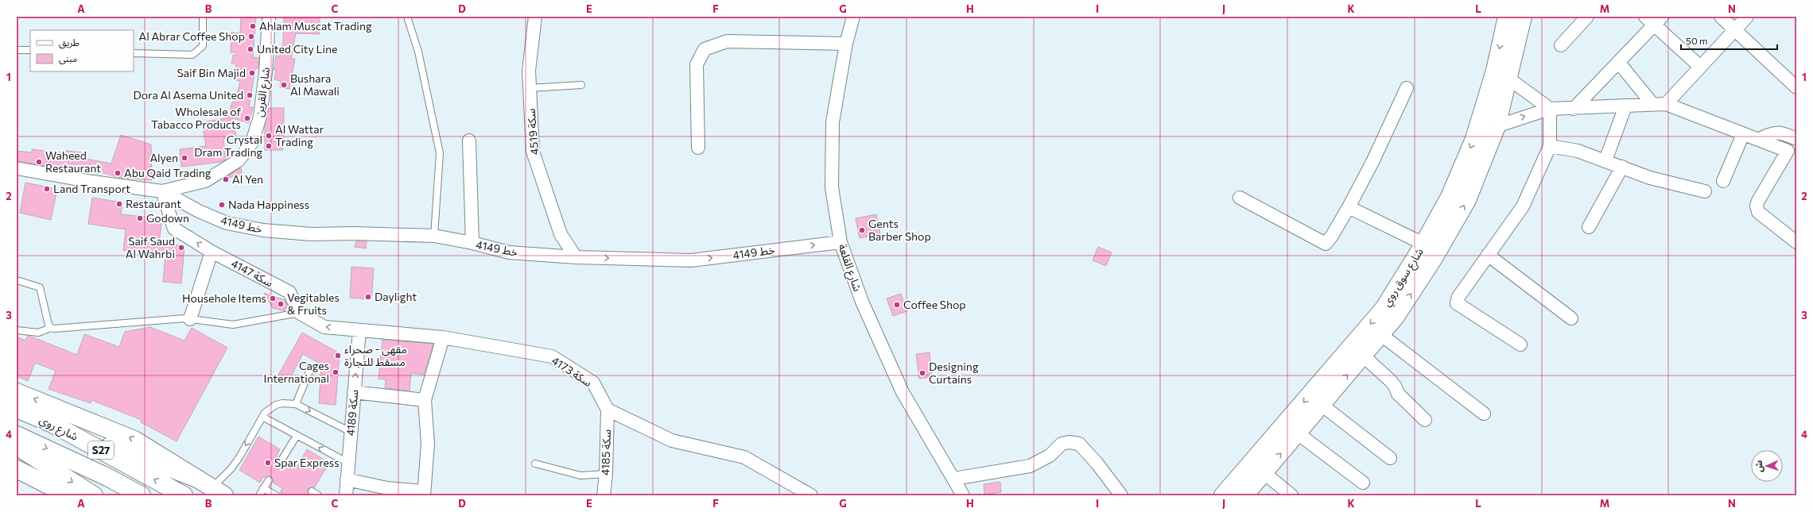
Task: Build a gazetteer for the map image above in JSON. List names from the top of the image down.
{
  "streets": {
    "main road": ["شارع سوق روي", "شارع روي", "S27"],
    "street": [
      "شارع القرين",
      "سكة 4519",
      "4149 خط",
      "شارع القلعة",
      "سكة 4147",
      "سكة 4173",
      "سكة 4189",
      "سكة 4185"
    ]
  },
  "crossings": [
    ["شارع القرين", "4149 خط"],
    ["شارع القرين", "سكة 4147"],
    ["سكة 4519", "4149 خط"],
    ["4149 خط", "شارع القلعة"],
    ["4149 خط", "سكة 4147"],
    ["سكة 4173", "سكة 4189"],
    ["سكة 4173", "سكة 4185"]
  ],
  "one_way": ["4149 خط", "سكة 4147"],
  "places": [
    "Ahlam Muscat Trading",
    "Al Abrar Coffee Shop",
    "United City Line",
    "Saif Bin Majid",
    "Bushara Al Mawali",
    "Dora Al Asema United",
    "Wholesale of Tabacco Products",
    "Al Wattar Trading",
    "Crystal Dram Trading",
    "Alyen",
    "Waheed Restaurant",
    "Abu Qaid Trading",
    "Al Yen",
    "Land Transport",
    "Restaurant",
    "Nada Happiness",
    "Godown",
    "Gents Barber Shop",
    "Saif Saud Al Wahrbi",
    "Daylight",
    "Househole Items",
    "Vegitables & Fruits",
    "Coffee Shop",
    "مقهى - صحراء مسقط للتجارة",
    "Cages International",
    "Designing Curtains",
    "Spar Express"
  ],
  "legend": ["طريق", "مبنى"],
  "scale_bar": "50 m",
  "north": "left",
  "grid": {
    "columns": [
      "A",
      "B",
      "C",
      "D",
      "E",
      "F",
      "G",
      "H",
      "I",
      "J",
      "K",
      "L",
      "M",
      "N"
    ],
    "rows": [
      "1",
      "2",
      "3",
      "4"
    ]
  }
}
